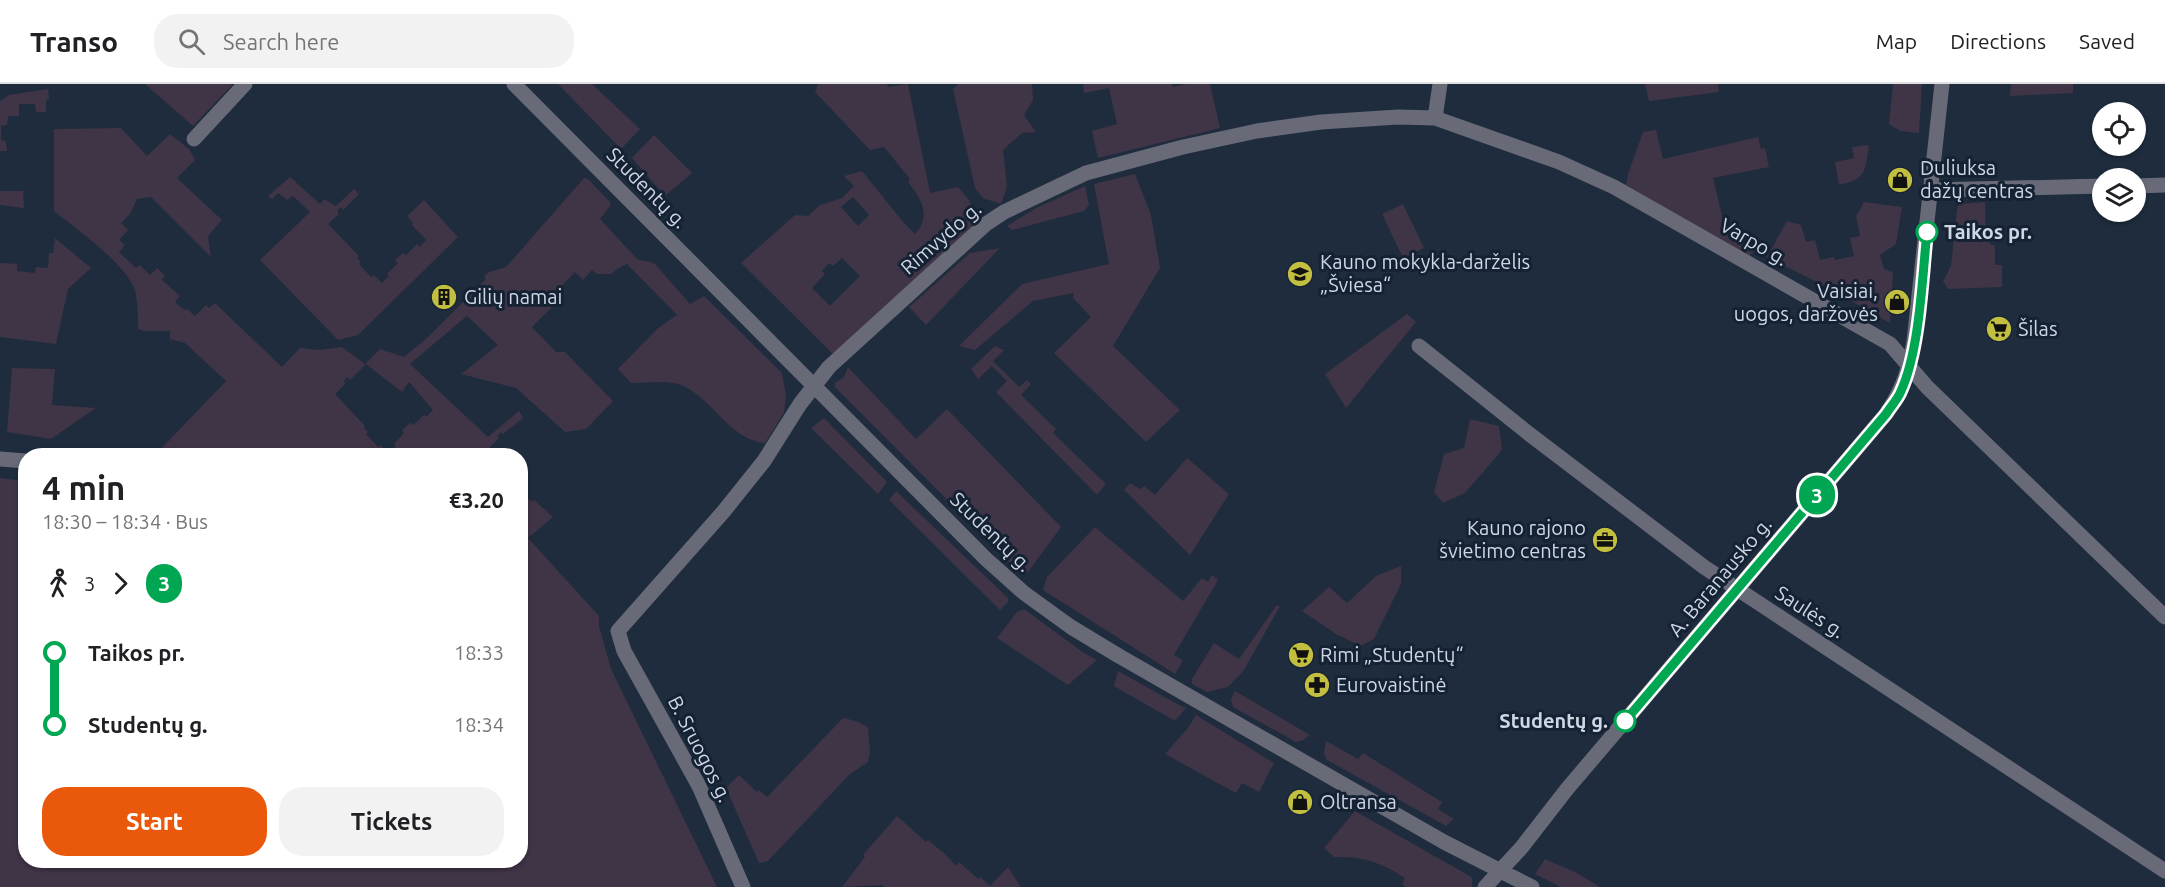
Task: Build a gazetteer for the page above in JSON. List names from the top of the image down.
{
  "streets": {
    "street": [
      "Studentų g.",
      "Rimvydo g.",
      "Varpo g.",
      "A. Baranausko g.",
      "Saulės g.",
      "B. Sruogos g."
    ]
  },
  "crossings": [
    ["Studentų g.", "Rimvydo g."],
    ["Studentų g.", "A. Baranausko g."],
    ["Rimvydo g.", "Varpo g."],
    ["Rimvydo g.", "B. Sruogos g."],
    ["Varpo g.", "A. Baranausko g."],
    ["A. Baranausko g.", "Saulės g."]
  ],
  "places": {
    "shop": ["Duliuksa dažų centras", "Vaisiai, uogos, daržovės", "Oltransa"],
    "other": ["Taikos pr.", "Studentų g."],
    "school or university": ["Kauno mokykla-darželis „Šviesa“"],
    "building": ["Gilių namai"],
    "supermarket": ["Šilas", "Rimi „Studentų“"],
    "office": ["Kauno rajono švietimo centras"],
    "pharmacy": ["Eurovaistinė"]
  },
  "lines": ["bus line 3"],
  "page": {
    "header": "Transo",
    "search": "Search here",
    "nav": ["Map", "Directions", "Saved"],
    "on_map": "3",
    "heading": ["4 min", "18:30 – 18:34 · Bus", "€3.20"],
    "legs": ["3", "3"],
    "list": [
      {
        "name": "Taikos pr.",
        "value": "18:33"
      },
      {
        "name": "Studentų g.",
        "value": "18:34"
      }
    ],
    "buttons": ["Start", "Tickets"]
  }
}
